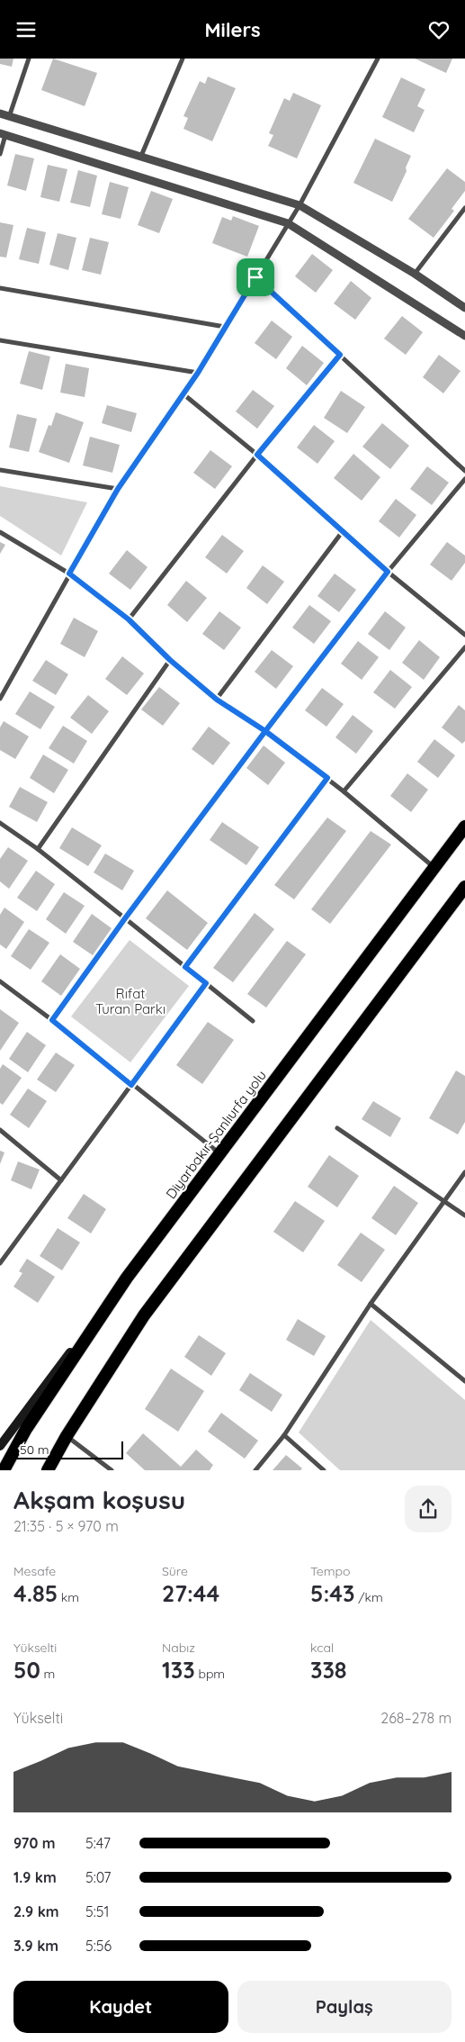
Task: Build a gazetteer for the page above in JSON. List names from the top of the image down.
{
  "streets": {
    "highway": ["Diyarbakır-Şanlıurfa yolu"]
  },
  "parks": ["Rıfat Turan Parkı"],
  "scale_bar": "50 m",
  "page": {
    "header": "Milers",
    "scale": "50 m",
    "heading": ["Akşam koşusu", "21:35 · 5 × 970 m"],
    "stats": [
      ["Mesafe", "4.85 km"],
      ["Süre", "27:44"],
      ["Tempo", "5:43 /km"],
      ["Yükselti", "50 m"],
      ["Nabız", "133 bpm"],
      ["kcal", "338"]
    ],
    "chart": ["Yükselti", "268–278 m"],
    "list": [
      {
        "name": "970 m",
        "note": "5:47"
      },
      {
        "name": "1.9 km",
        "note": "5:07"
      },
      {
        "name": "2.9 km",
        "note": "5:51"
      },
      {
        "name": "3.9 km",
        "note": "5:56"
      }
    ],
    "buttons": ["Kaydet", "Paylaş"]
  }
}
